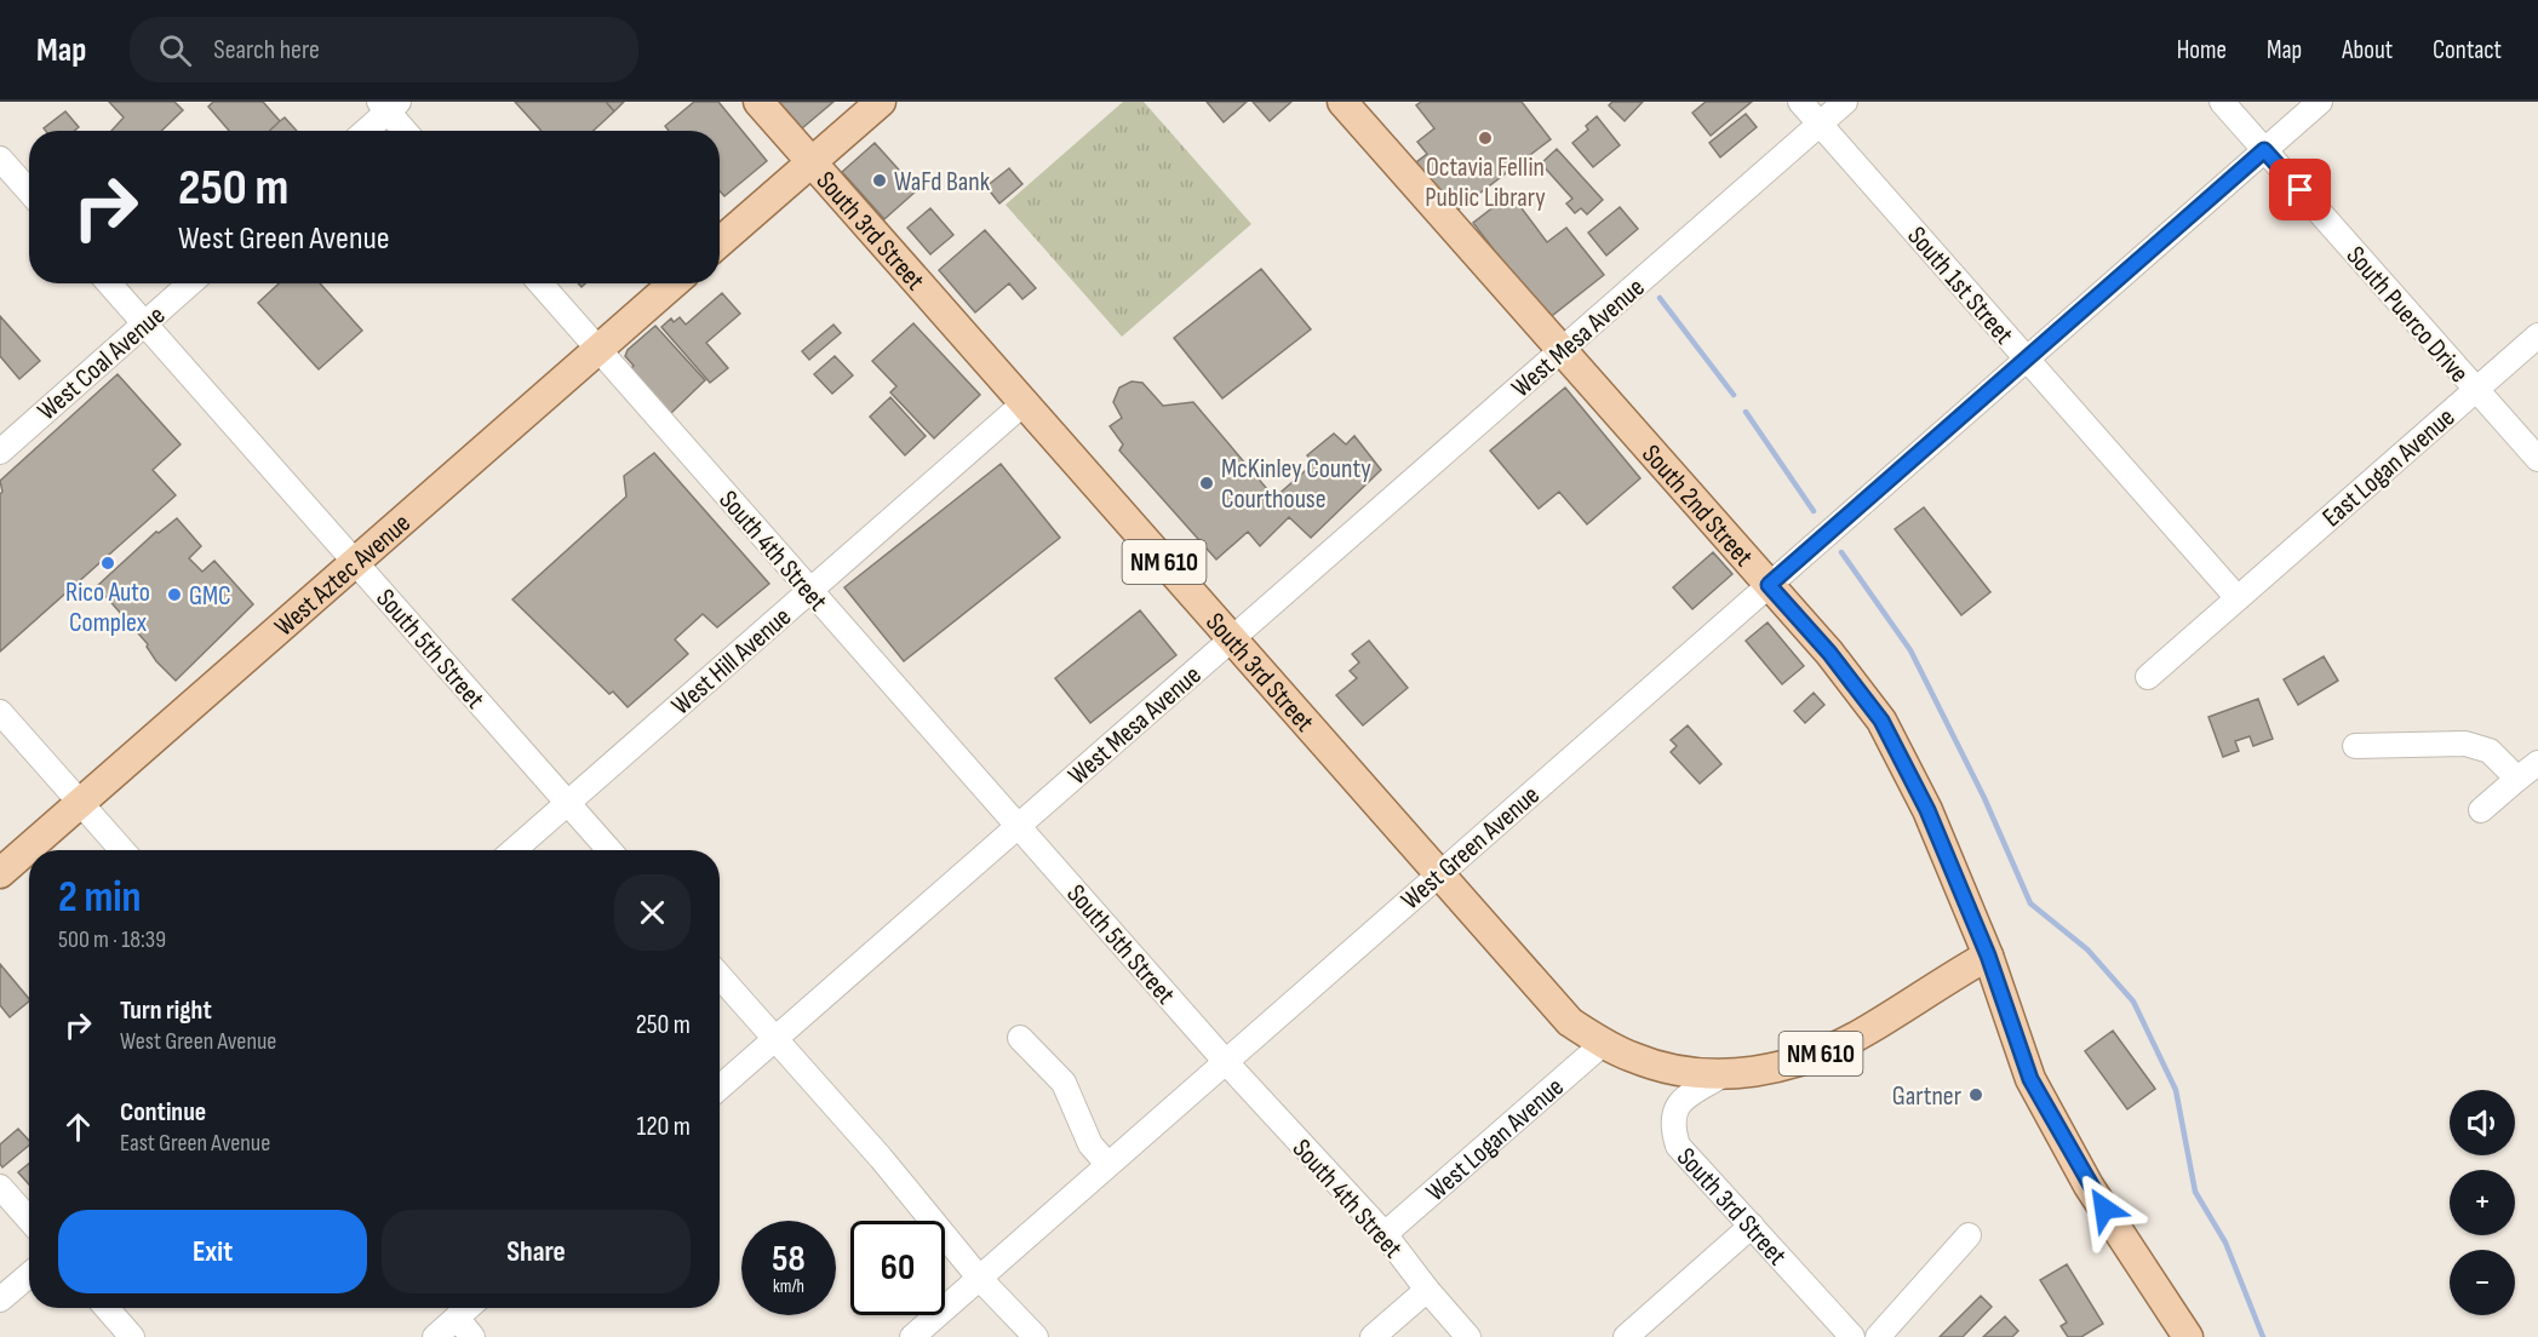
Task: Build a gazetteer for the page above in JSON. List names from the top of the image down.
{
  "streets": {
    "main road": [
      "South 3rd Street",
      "South 2nd Street",
      "NM 610",
      "West Aztec Avenue"
    ],
    "street": [
      "South 1st Street",
      "South Puerco Drive",
      "West Mesa Avenue",
      "West Coal Avenue",
      "East Logan Avenue",
      "South 4th Street",
      "South 5th Street",
      "West Hill Avenue",
      "West Green Avenue",
      "West Logan Avenue"
    ]
  },
  "crossings": [
    ["South 3rd Street", "West Mesa Avenue"],
    ["South 3rd Street", "NM 610"],
    ["South 3rd Street", "West Hill Avenue"],
    ["South 3rd Street", "West Green Avenue"],
    ["South 3rd Street", "West Logan Avenue"],
    ["South 1st Street", "West Mesa Avenue"],
    ["South 1st Street", "East Logan Avenue"],
    ["South 1st Street", "West Green Avenue"],
    ["South Puerco Drive", "East Logan Avenue"],
    ["South Puerco Drive", "West Green Avenue"],
    ["West Mesa Avenue", "South 2nd Street"],
    ["West Mesa Avenue", "South 4th Street"],
    ["West Mesa Avenue", "South 5th Street"],
    ["West Coal Avenue", "South 5th Street"],
    ["South 2nd Street", "NM 610"],
    ["South 2nd Street", "West Green Avenue"],
    ["South 4th Street", "West Aztec Avenue"],
    ["South 4th Street", "South 5th Street"],
    ["South 4th Street", "West Hill Avenue"],
    ["South 4th Street", "West Green Avenue"],
    ["South 4th Street", "West Logan Avenue"],
    ["West Aztec Avenue", "South 5th Street"],
    ["South 5th Street", "West Hill Avenue"],
    ["South 5th Street", "West Green Avenue"]
  ],
  "places": [
    "Octavia Fellin Public Library",
    "WaFd Bank",
    "McKinley County Courthouse",
    "Rico Auto Complex",
    "GMC",
    "Gartner"
  ],
  "page": {
    "header": "Map",
    "search": "Search here",
    "nav": [
      "Home",
      "Map",
      "About",
      "Contact"
    ],
    "turn": ["250 m", "West Green Avenue"],
    "heading": ["2 min", "500 m · 18:39"],
    "list": [
      {
        "name": "Turn right",
        "note": "West Green Avenue",
        "value": "250 m"
      },
      {
        "name": "Continue",
        "note": "East Green Avenue",
        "value": "120 m"
      }
    ],
    "map_buttons": ["+", "−"],
    "buttons": ["Exit", "Share"],
    "speed": "58 km/h",
    "limit": "60"
  }
}
